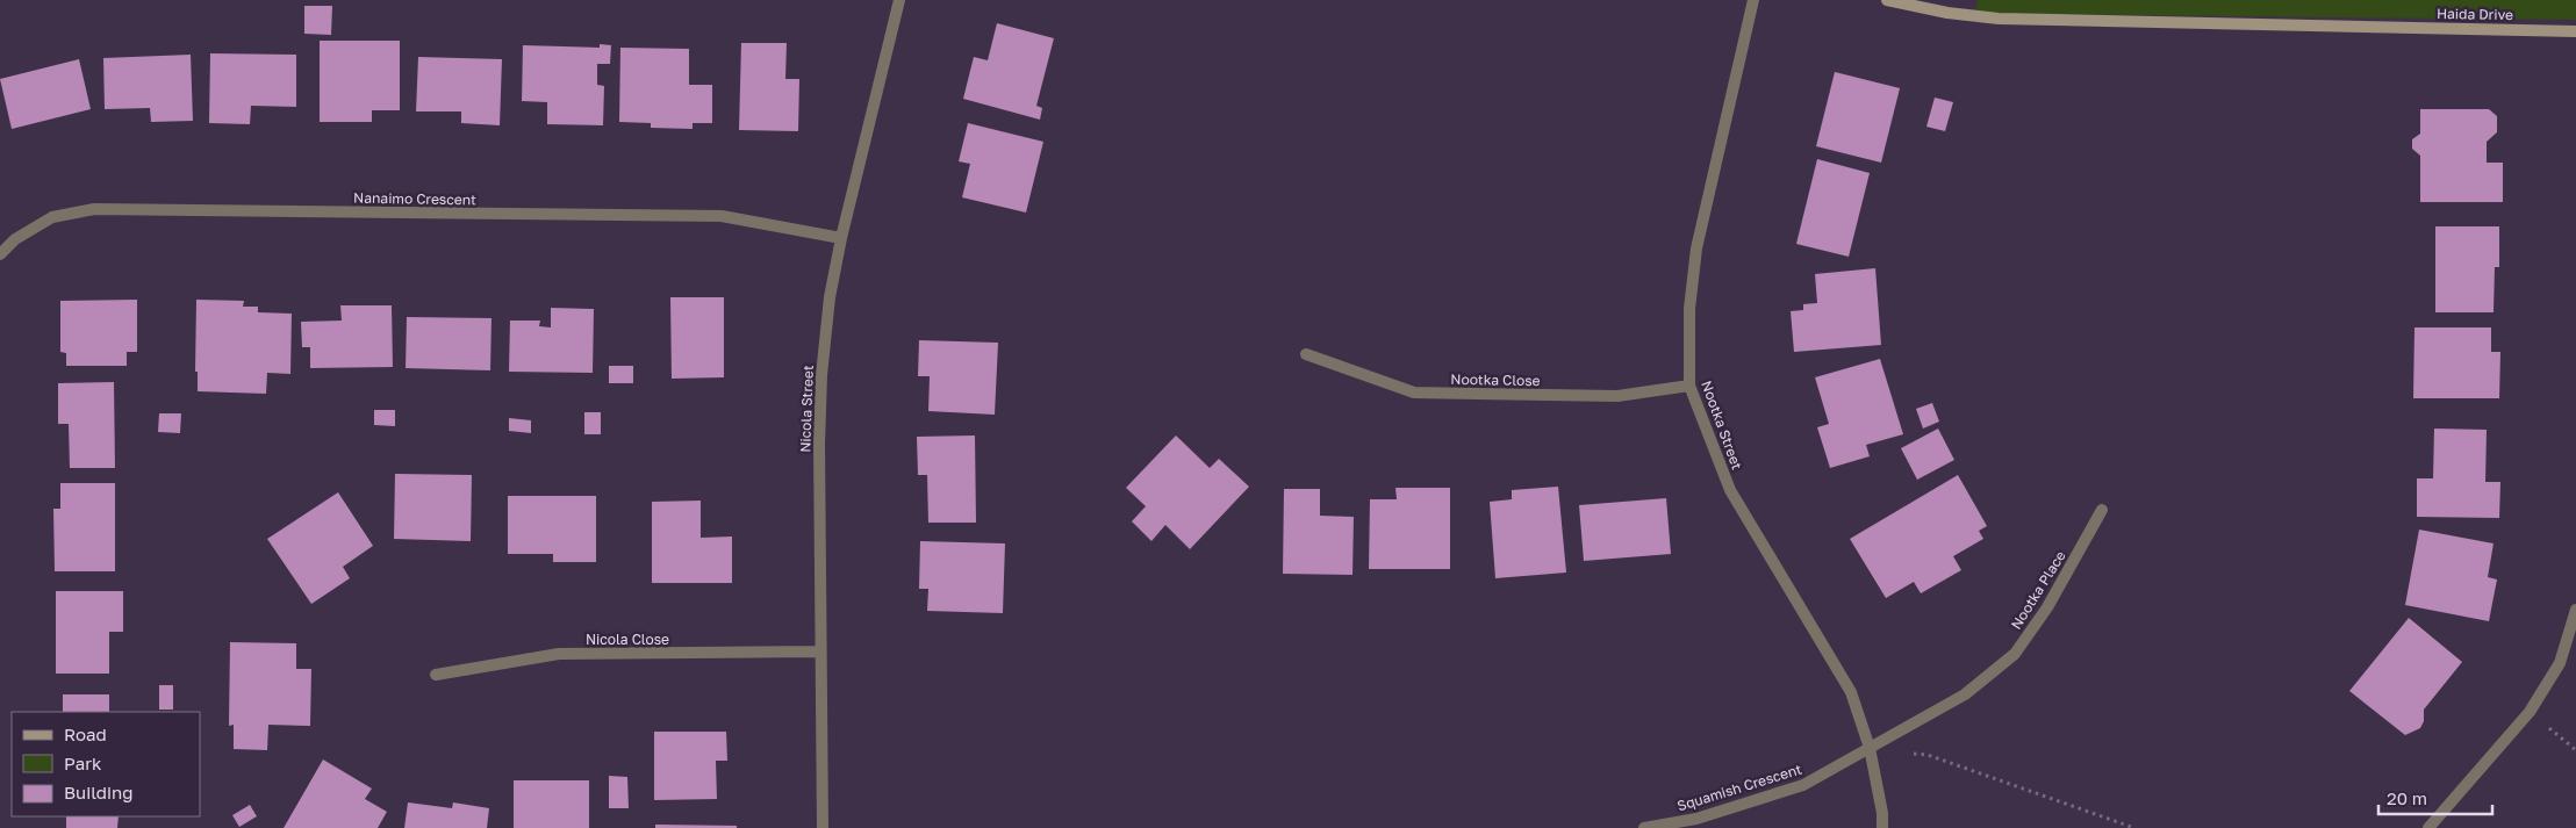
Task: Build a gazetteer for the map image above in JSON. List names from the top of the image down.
{
  "streets": {
    "street": [
      "Haida Drive",
      "Nanaimo Crescent",
      "Nootka Close",
      "Nicola Street",
      "Nootka Street",
      "Nootka Place",
      "Nicola Close",
      "Squamish Crescent"
    ]
  },
  "crossings": [
    ["Nanaimo Crescent", "Nicola Street"],
    ["Nootka Close", "Nootka Street"],
    ["Nicola Street", "Nicola Close"],
    ["Nootka Street", "Nootka Place"],
    ["Nootka Street", "Squamish Crescent"],
    ["Nootka Place", "Squamish Crescent"]
  ],
  "legend": ["Road", "Park", "Building"],
  "scale_bar": "20 m"
}
